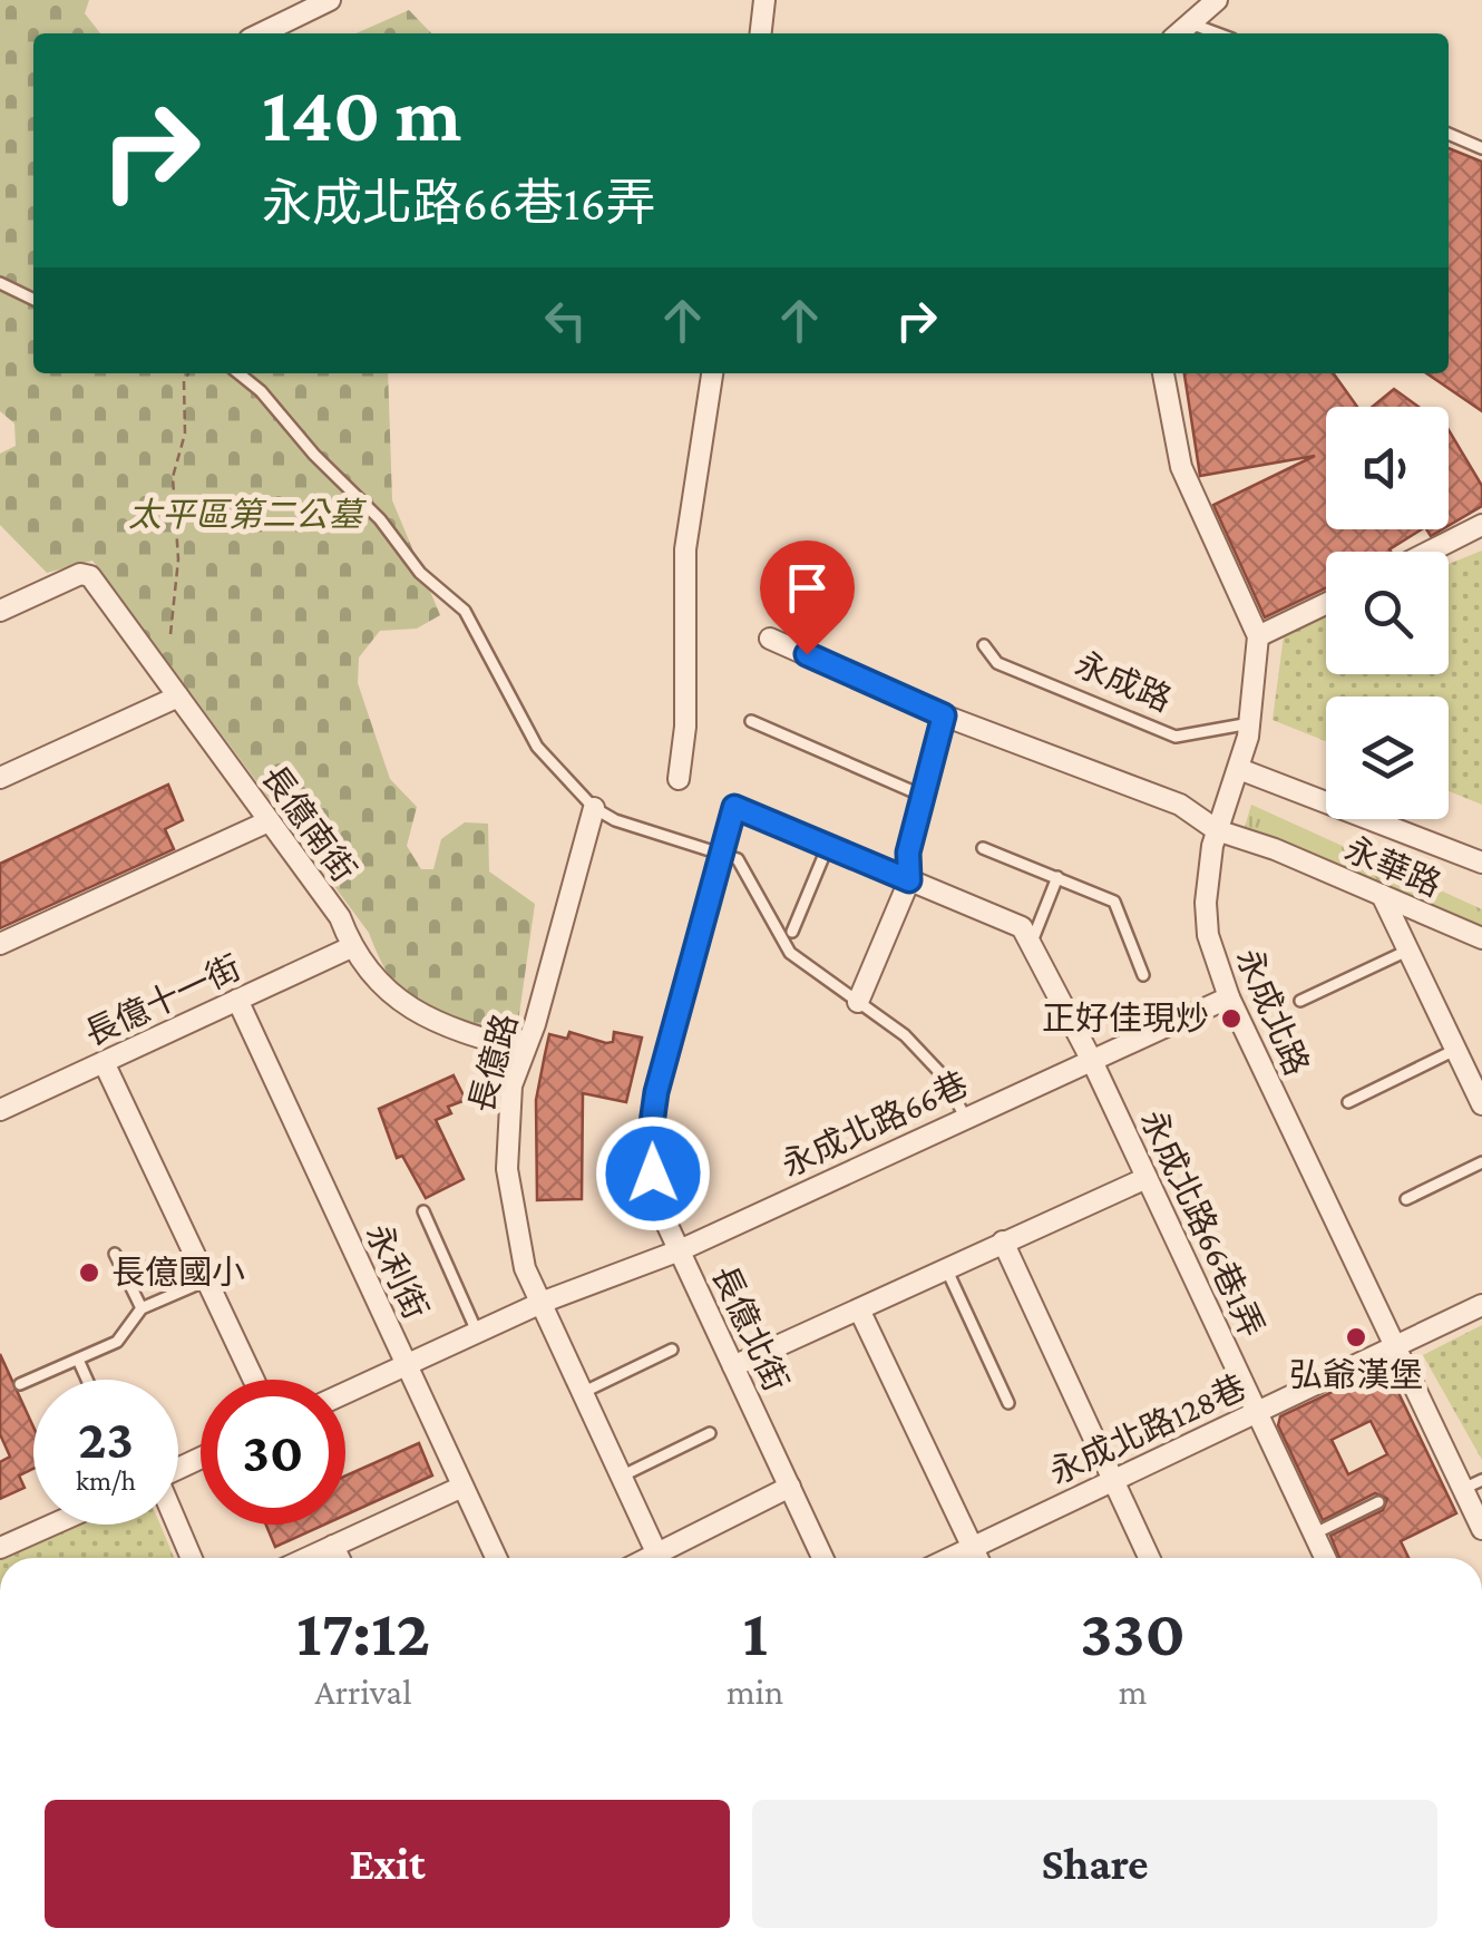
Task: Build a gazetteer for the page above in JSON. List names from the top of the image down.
{
  "streets": {
    "street": [
      "長億南街",
      "永華路",
      "長億十一街",
      "永成北路",
      "長億路",
      "永成北路66巷",
      "永成北路66巷1弄",
      "永利街",
      "長億北街",
      "永成北路128巷"
    ],
    "lane": ["永成路"]
  },
  "crossings": [
    ["長億南街", "長億十一街"],
    ["長億南街", "長億路"],
    ["永華路", "永成北路"],
    ["長億十一街", "永利街"],
    ["永成北路", "永成北路66巷"],
    ["永成北路", "永成北路128巷"],
    ["長億路", "永成北路66巷"],
    ["永成北路66巷", "永成北路66巷1弄"],
    ["永成北路66巷", "永利街"],
    ["永成北路66巷", "長億北街"],
    ["永成北路66巷1弄", "永成北路128巷"]
  ],
  "parks": ["太平區第二公墓"],
  "places": ["正好佳現炒", "長億國小", "弘爺漢堡"],
  "page": {
    "turn": ["140 m", "永成北路66巷16弄"],
    "speed": "23 km/h",
    "limit": "30",
    "eta": [
      "17:12",
      "Arrival",
      "1",
      "min",
      "330",
      "m"
    ],
    "buttons": ["Exit", "Share"]
  }
}
